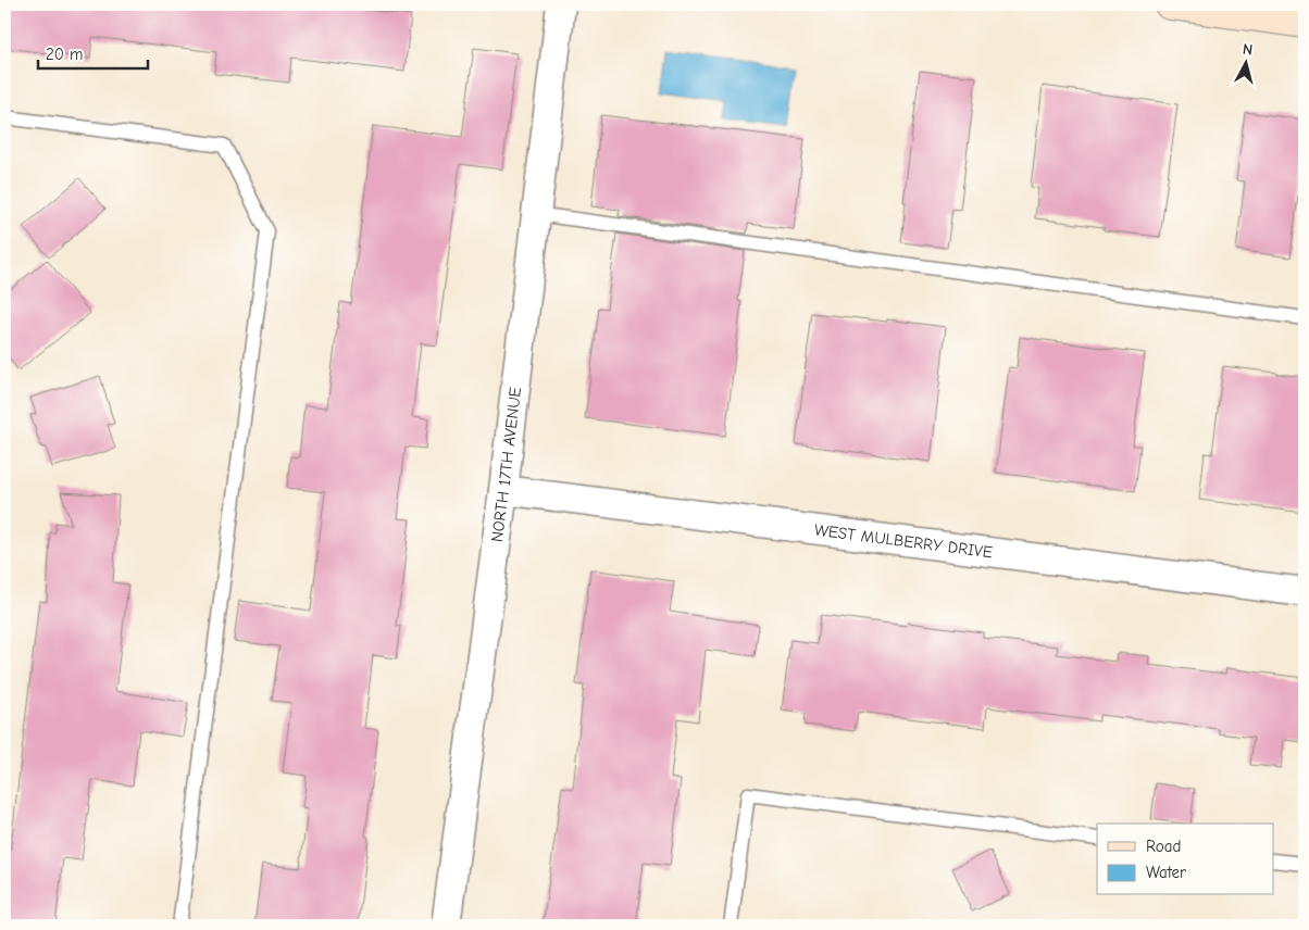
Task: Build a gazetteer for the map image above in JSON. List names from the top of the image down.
{
  "streets": {
    "street": ["NORTH 17TH AVENUE", "WEST MULBERRY DRIVE"]
  },
  "crossings": [
    ["NORTH 17TH AVENUE", "WEST MULBERRY DRIVE"]
  ],
  "legend": ["Road", "Water"],
  "scale_bar": "20 m",
  "north": "top"
}
